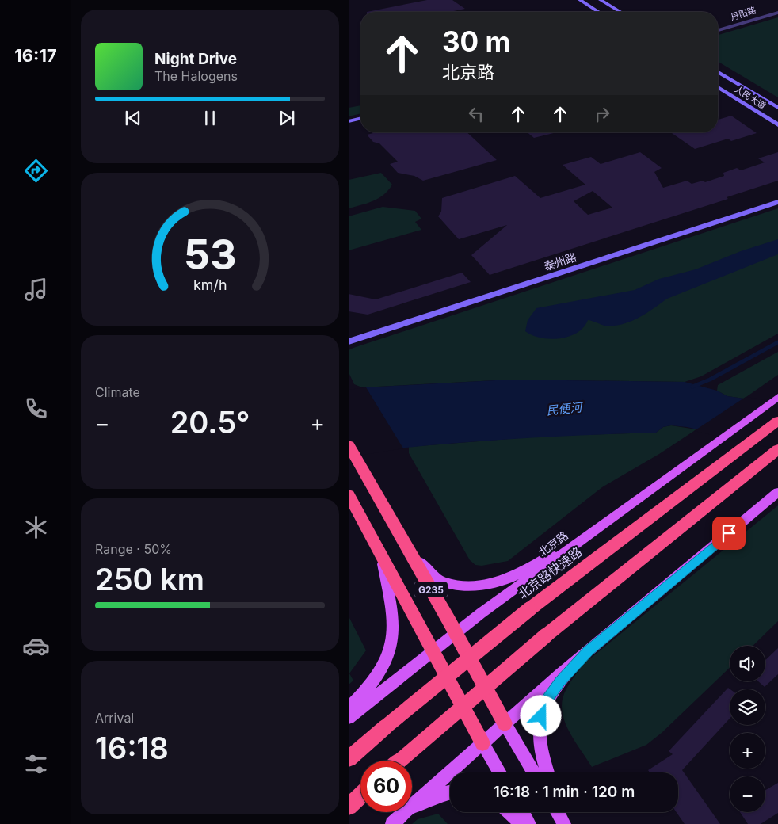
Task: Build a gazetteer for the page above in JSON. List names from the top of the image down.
{
  "streets": {
    "highway": ["北京路快速路", "G235"],
    "main road": ["北京路"],
    "street": ["丹阳路", "人民大道", "泰州路"]
  },
  "crossings": [
    ["北京路", "G235"]
  ],
  "water": ["民便河"],
  "page": {
    "tabs": "16:17",
    "turn": ["30 m", "北京路"],
    "song": ["Night Drive", "The Halogens"],
    "tile": [
      "Climate",
      ["Range · 50%", "250 km"],
      ["Arrival", "16:18"]
    ],
    "heat": ["−", "20.5°", "+"],
    "map_buttons": ["+", "−"],
    "limit": "60",
    "trip": "16:18 · 1 min · 120 m",
    "gauge": ["53", "km/h"]
  }
}
